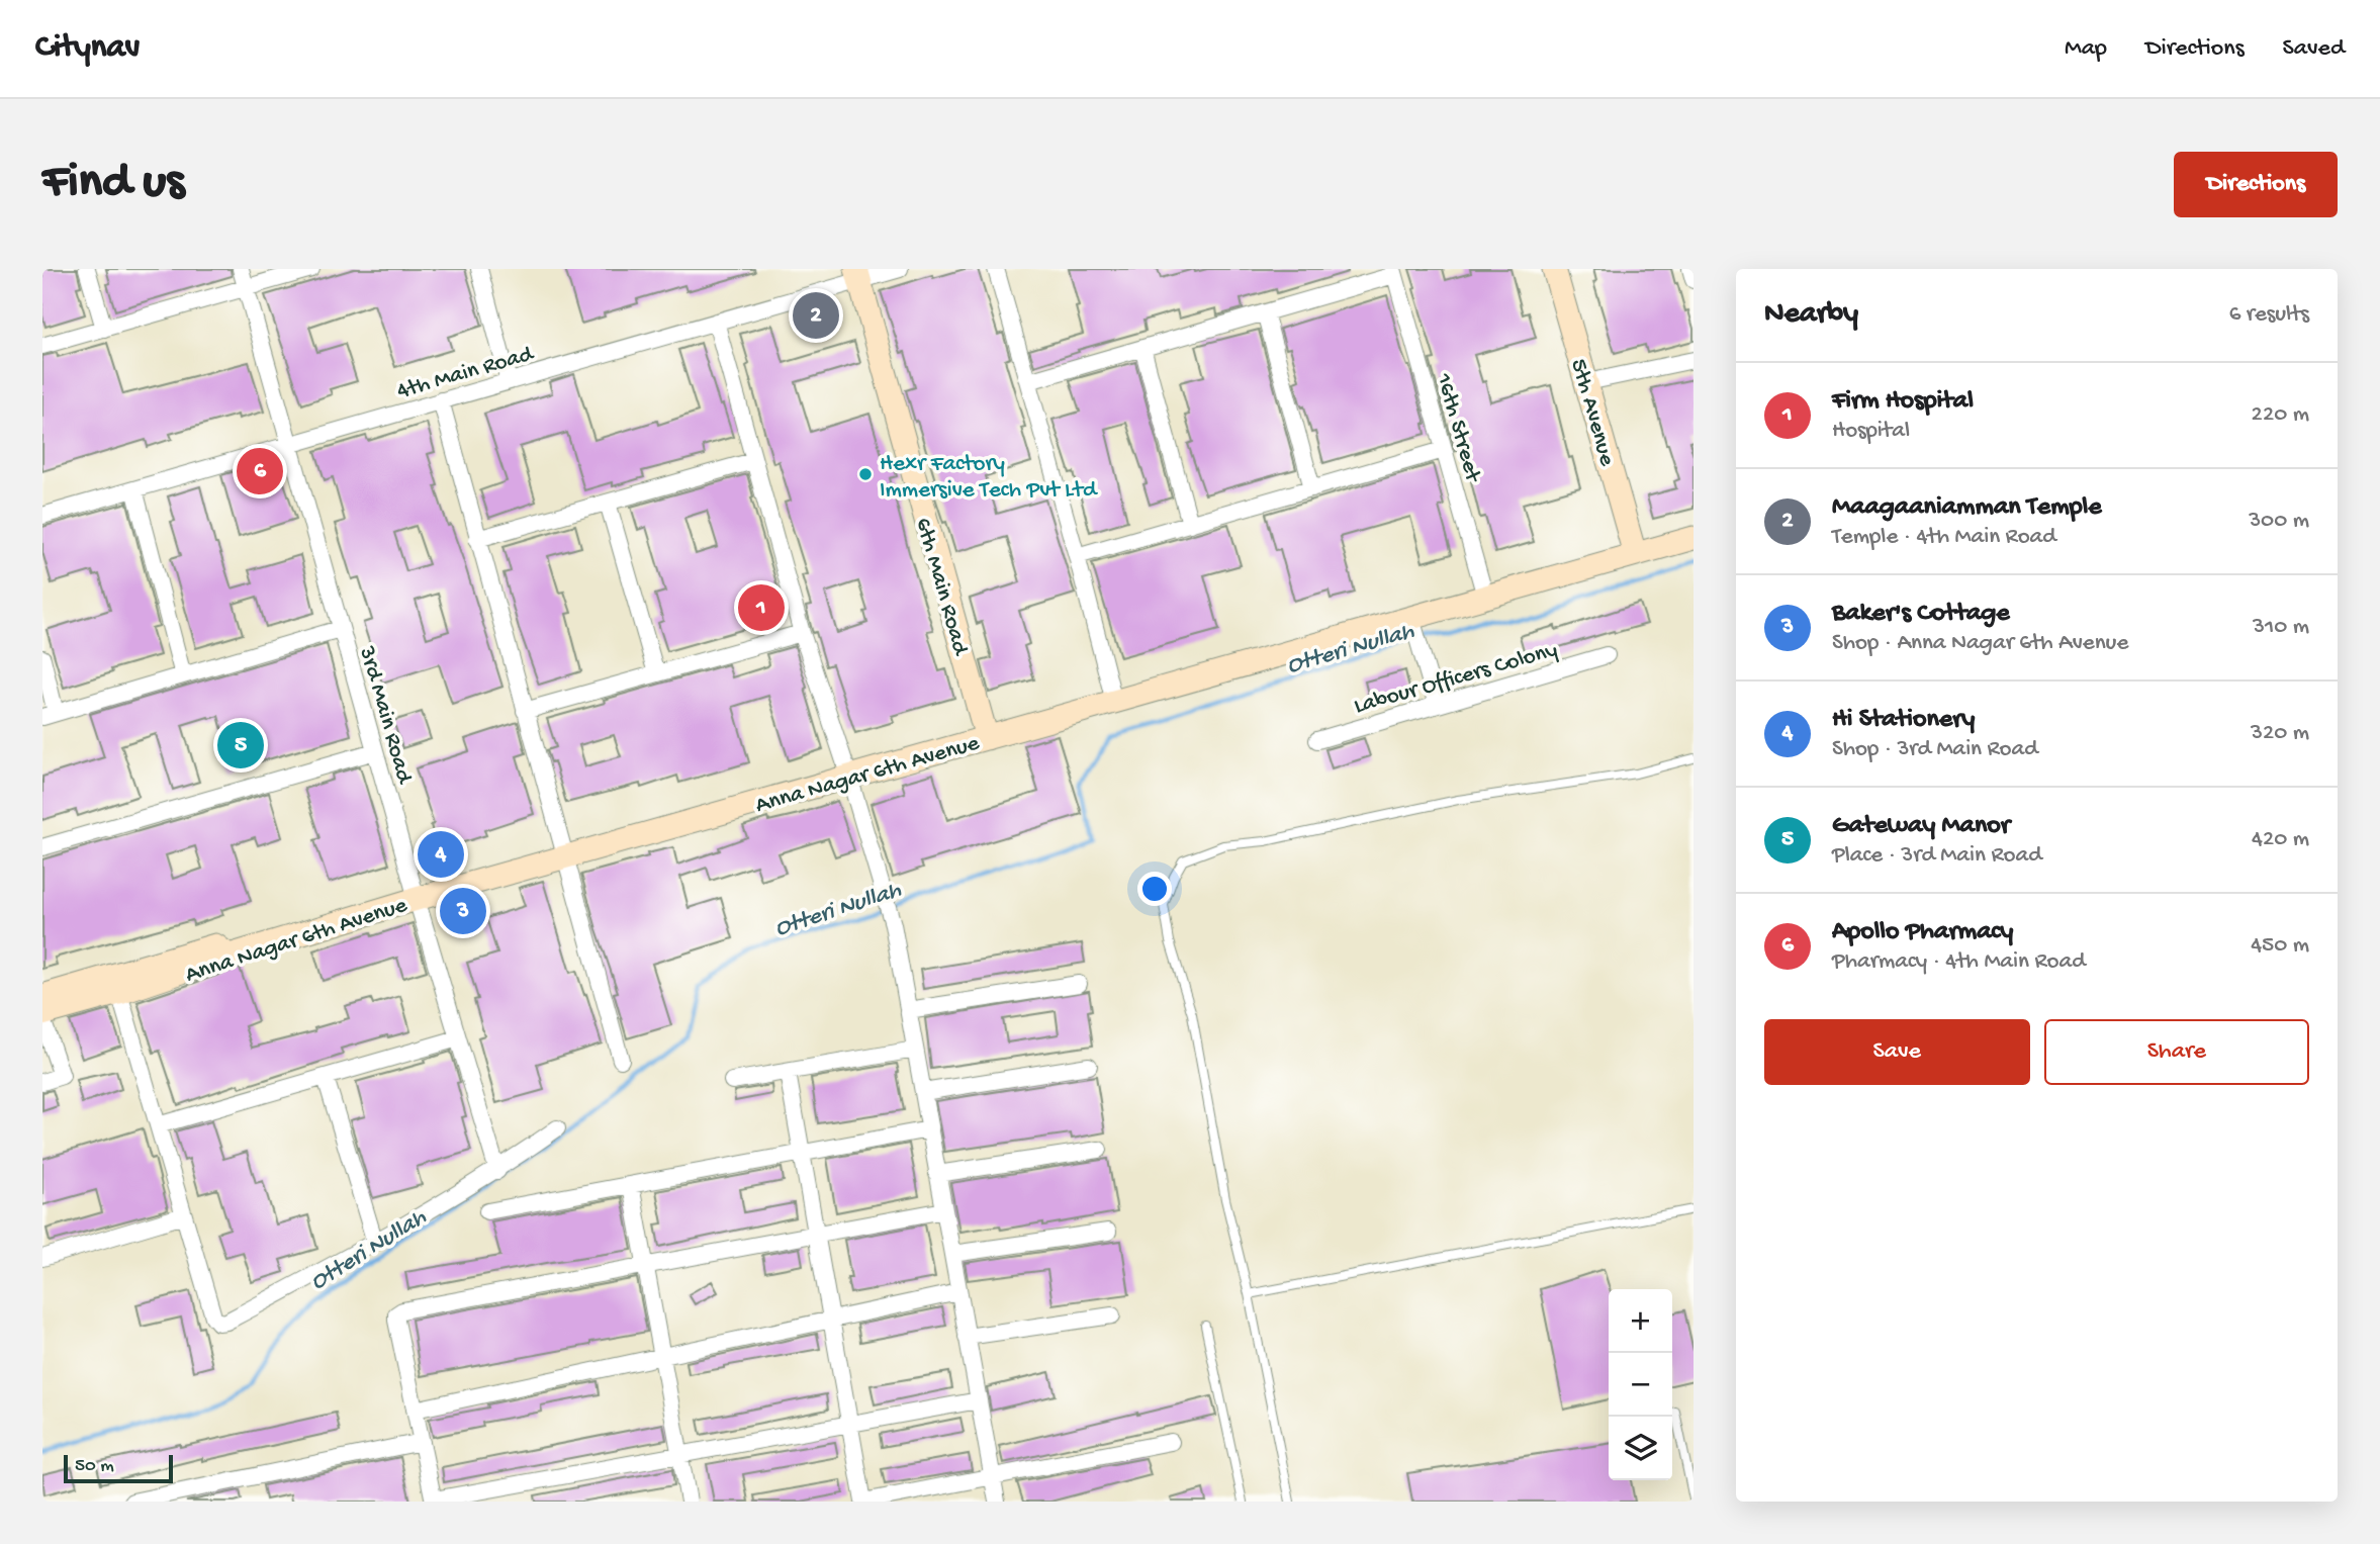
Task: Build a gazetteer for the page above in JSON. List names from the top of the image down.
{
  "streets": {
    "street": [
      "4th Main Road",
      "5th Avenue",
      "16th Street",
      "6th Main Road",
      "Labour Officers Colony",
      "3rd Main Road",
      "Anna Nagar 6th Avenue"
    ]
  },
  "crossings": [
    ["4th Main Road", "6th Main Road"],
    ["4th Main Road", "3rd Main Road"],
    ["5th Avenue", "Anna Nagar 6th Avenue"],
    ["16th Street", "Anna Nagar 6th Avenue"],
    ["6th Main Road", "Anna Nagar 6th Avenue"],
    ["3rd Main Road", "Anna Nagar 6th Avenue"]
  ],
  "water": ["Otteri Nullah"],
  "places": ["Hexr Factory Immersive Tech Pvt Ltd"],
  "scale_bar": "50 m",
  "page": {
    "header": "Citynav",
    "nav": ["Map", "Directions", "Saved"],
    "buttons": [
      "Directions",
      ["Save", "Share"]
    ],
    "title": "Find us",
    "heading": ["Nearby", "6 results"],
    "pins": [
      "2",
      "6",
      "1",
      "5",
      "4",
      "3"
    ],
    "list": [
      {
        "mark": "1",
        "name": "Firm Hospital",
        "note": "Hospital",
        "value": "220 m"
      },
      {
        "mark": "2",
        "name": "Maagaaniamman Temple",
        "note": "Temple · 4th Main Road",
        "value": "300 m"
      },
      {
        "mark": "3",
        "name": "Baker's Cottage",
        "note": "Shop · Anna Nagar 6th Avenue",
        "value": "310 m"
      },
      {
        "mark": "4",
        "name": "Hi Stationery",
        "note": "Shop · 3rd Main Road",
        "value": "320 m"
      },
      {
        "mark": "5",
        "name": "Gateway Manor",
        "note": "Place · 3rd Main Road",
        "value": "420 m"
      },
      {
        "mark": "6",
        "name": "Apollo Pharmacy",
        "note": "Pharmacy · 4th Main Road",
        "value": "450 m"
      }
    ],
    "map_buttons": ["+", "−"],
    "scale": "50 m"
  }
}
